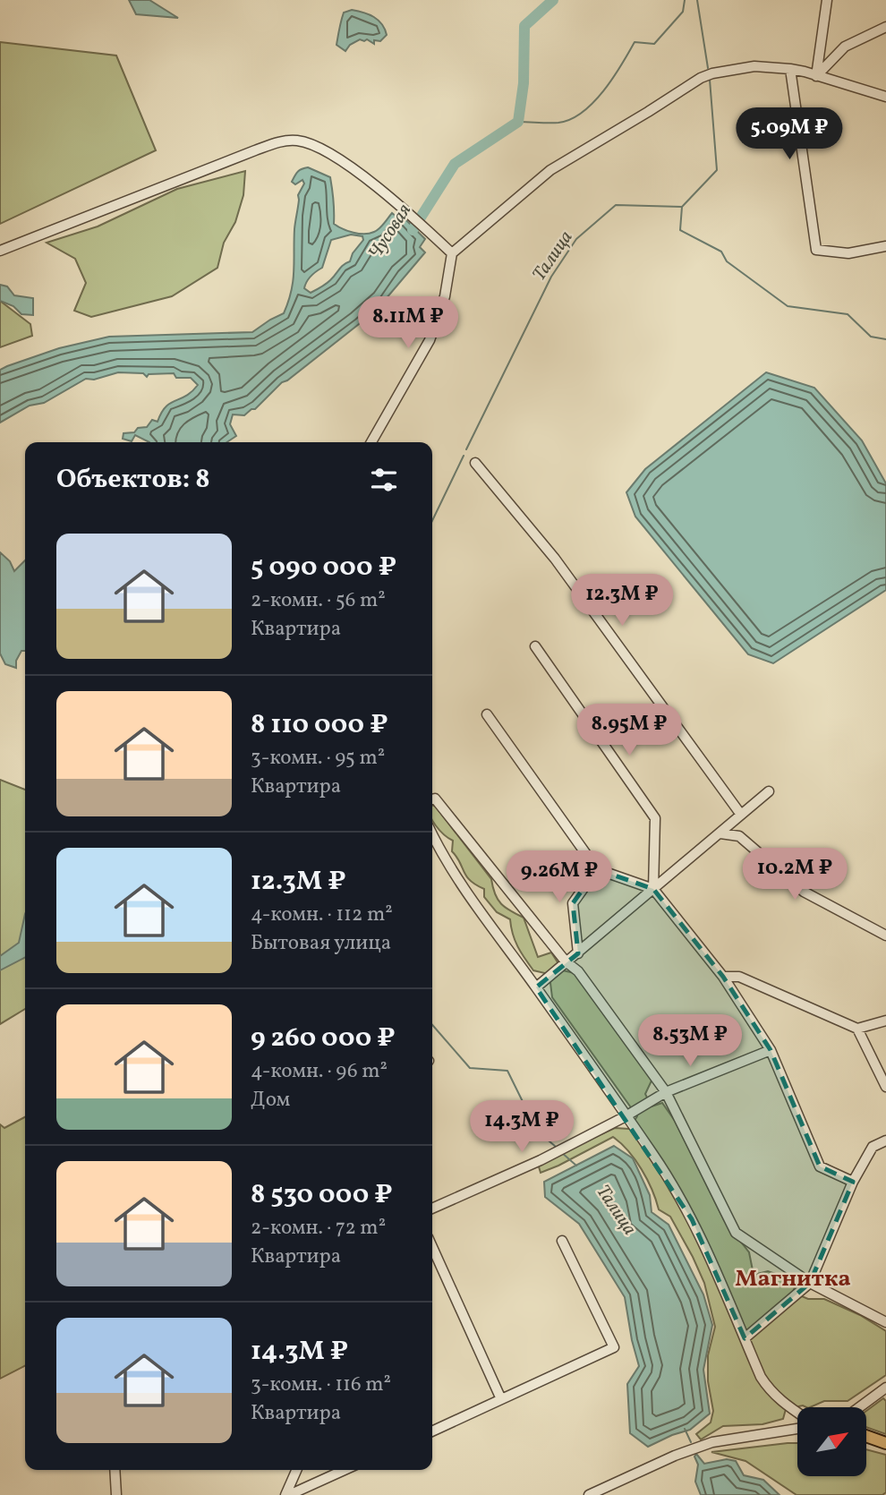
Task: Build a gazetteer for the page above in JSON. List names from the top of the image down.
{
  "districts": ["Магнитка"],
  "water": ["Чусовая", "Талица"],
  "north": "top right",
  "page": {
    "price": [
      "5.09M ₽",
      "8.11M ₽",
      "12.3M ₽",
      "8.95M ₽",
      "10.2M ₽",
      "9.26M ₽",
      "8.53M ₽",
      "14.3M ₽"
    ],
    "heading": "Объектов: 8",
    "list": [
      {
        "name": "5 090 000 ₽",
        "note": "2-комн. · 56 m² · Квартира"
      },
      {
        "name": "8 110 000 ₽",
        "note": "3-комн. · 95 m² · Квартира"
      },
      {
        "name": "12.3M ₽",
        "note": "4-комн. · 112 m² · Бытовая улица"
      },
      {
        "name": "9 260 000 ₽",
        "note": "4-комн. · 96 m² · Дом"
      },
      {
        "name": "8 530 000 ₽",
        "note": "2-комн. · 72 m² · Квартира"
      },
      {
        "name": "14.3M ₽",
        "note": "3-комн. · 116 m² · Квартира"
      }
    ]
  }
}
